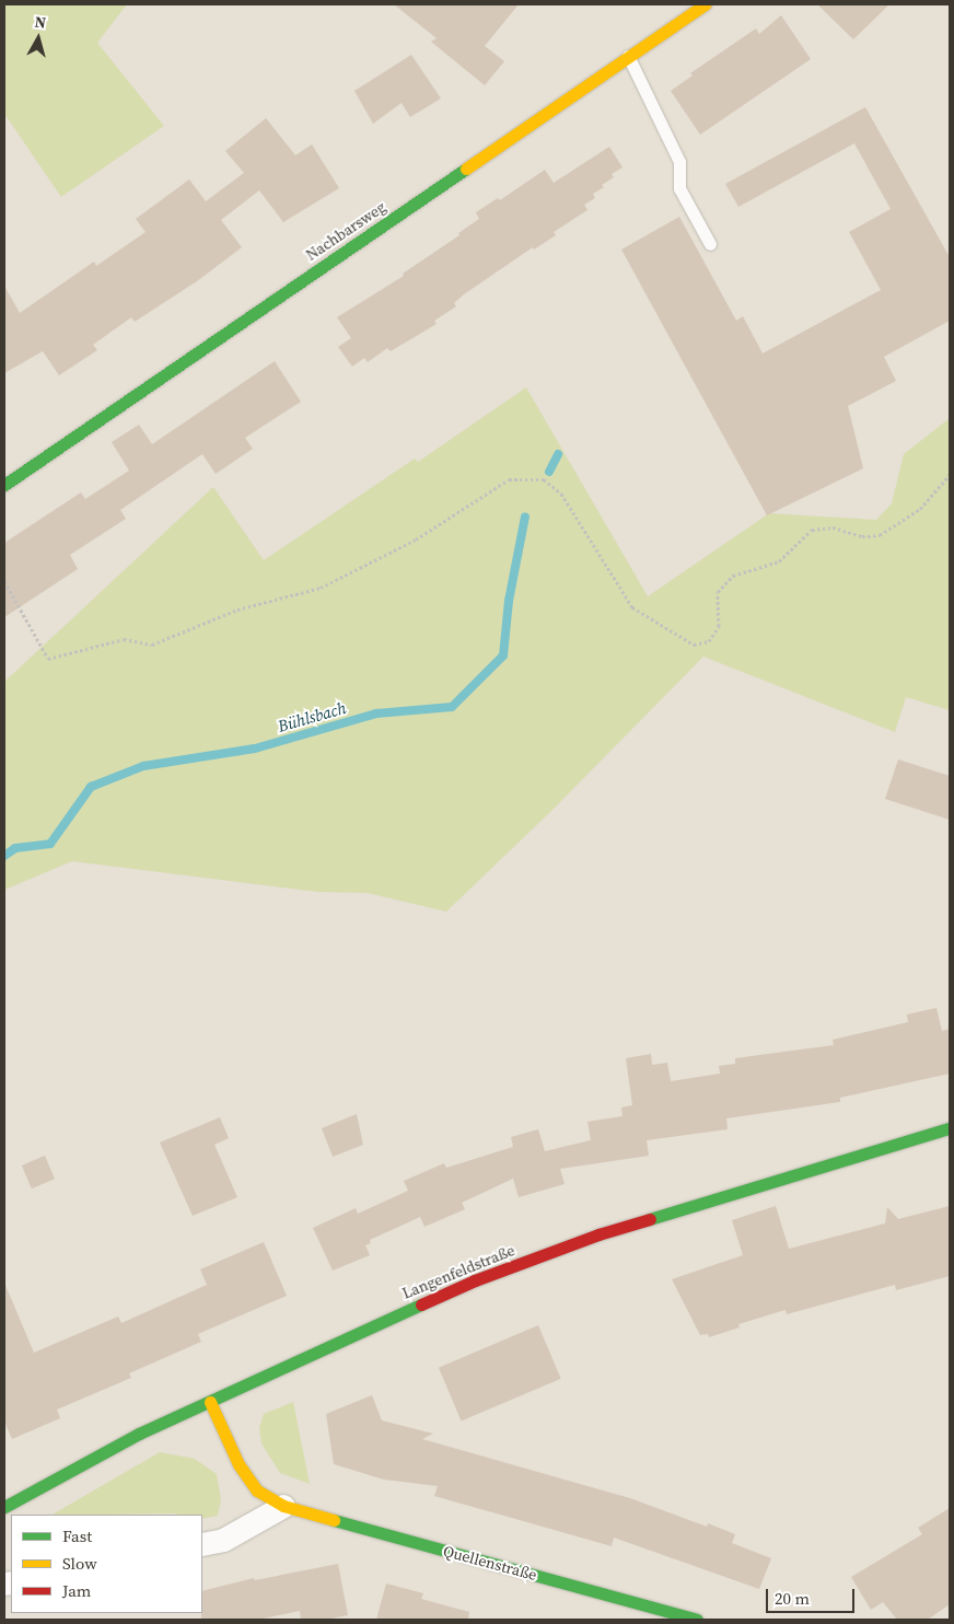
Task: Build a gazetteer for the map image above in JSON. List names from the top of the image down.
{
  "streets": {
    "street": ["Nachbarsweg", "Langenfeldstraße", "Quellenstraße"]
  },
  "crossings": [
    ["Langenfeldstraße", "Quellenstraße"]
  ],
  "water": ["Bühlsbach"],
  "legend": ["Fast", "Slow", "Jam"],
  "scale_bar": "20 m",
  "north": "top"
}
